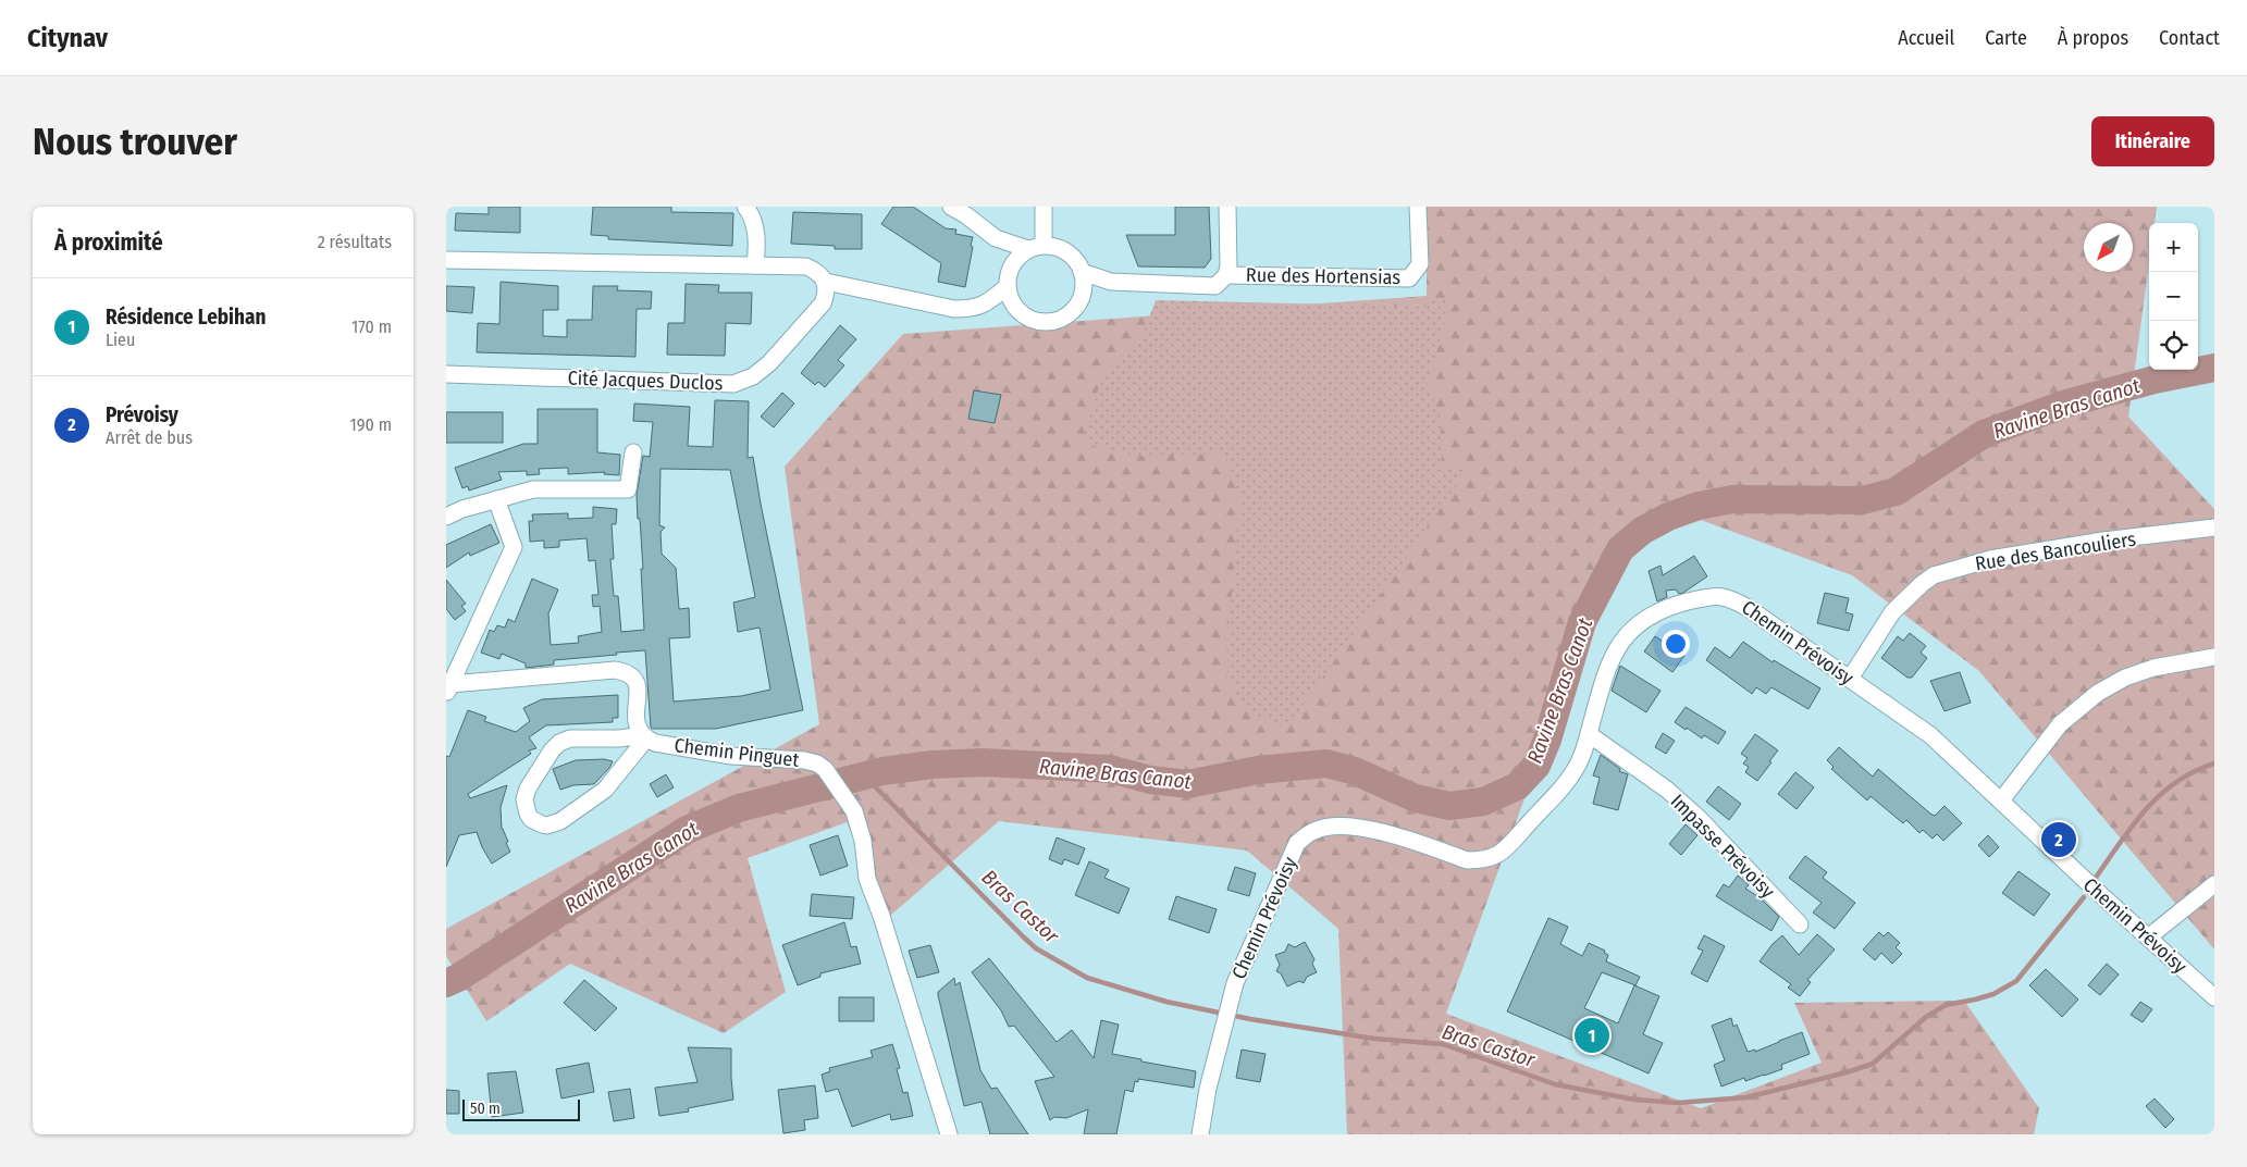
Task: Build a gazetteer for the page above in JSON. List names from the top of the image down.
{
  "streets": {
    "street": [
      "Rue des Hortensias",
      "Cité Jacques Duclos",
      "Rue des Bancouliers",
      "Chemin Prévoisy",
      "Chemin Pinguet",
      "Impasse Prévoisy"
    ]
  },
  "crossings": [
    ["Rue des Bancouliers", "Chemin Prévoisy"],
    ["Chemin Prévoisy", "Impasse Prévoisy"]
  ],
  "water": ["Ravine Bras Canot", "Bras Castor"],
  "scale_bar": "50 m",
  "north": "bottom left",
  "page": {
    "header": "Citynav",
    "nav": [
      "Accueil",
      "Carte",
      "À propos",
      "Contact"
    ],
    "buttons": "Itinéraire",
    "title": "Nous trouver",
    "heading": ["À proximité", "2 résultats"],
    "map_buttons": ["+", "−"],
    "list": [
      {
        "mark": "1",
        "name": "Résidence Lebihan",
        "note": "Lieu",
        "value": "170 m"
      },
      {
        "mark": "2",
        "name": "Prévoisy",
        "note": "Arrêt de bus",
        "value": "190 m"
      }
    ],
    "pins": ["2", "1"],
    "scale": "50 m"
  }
}
